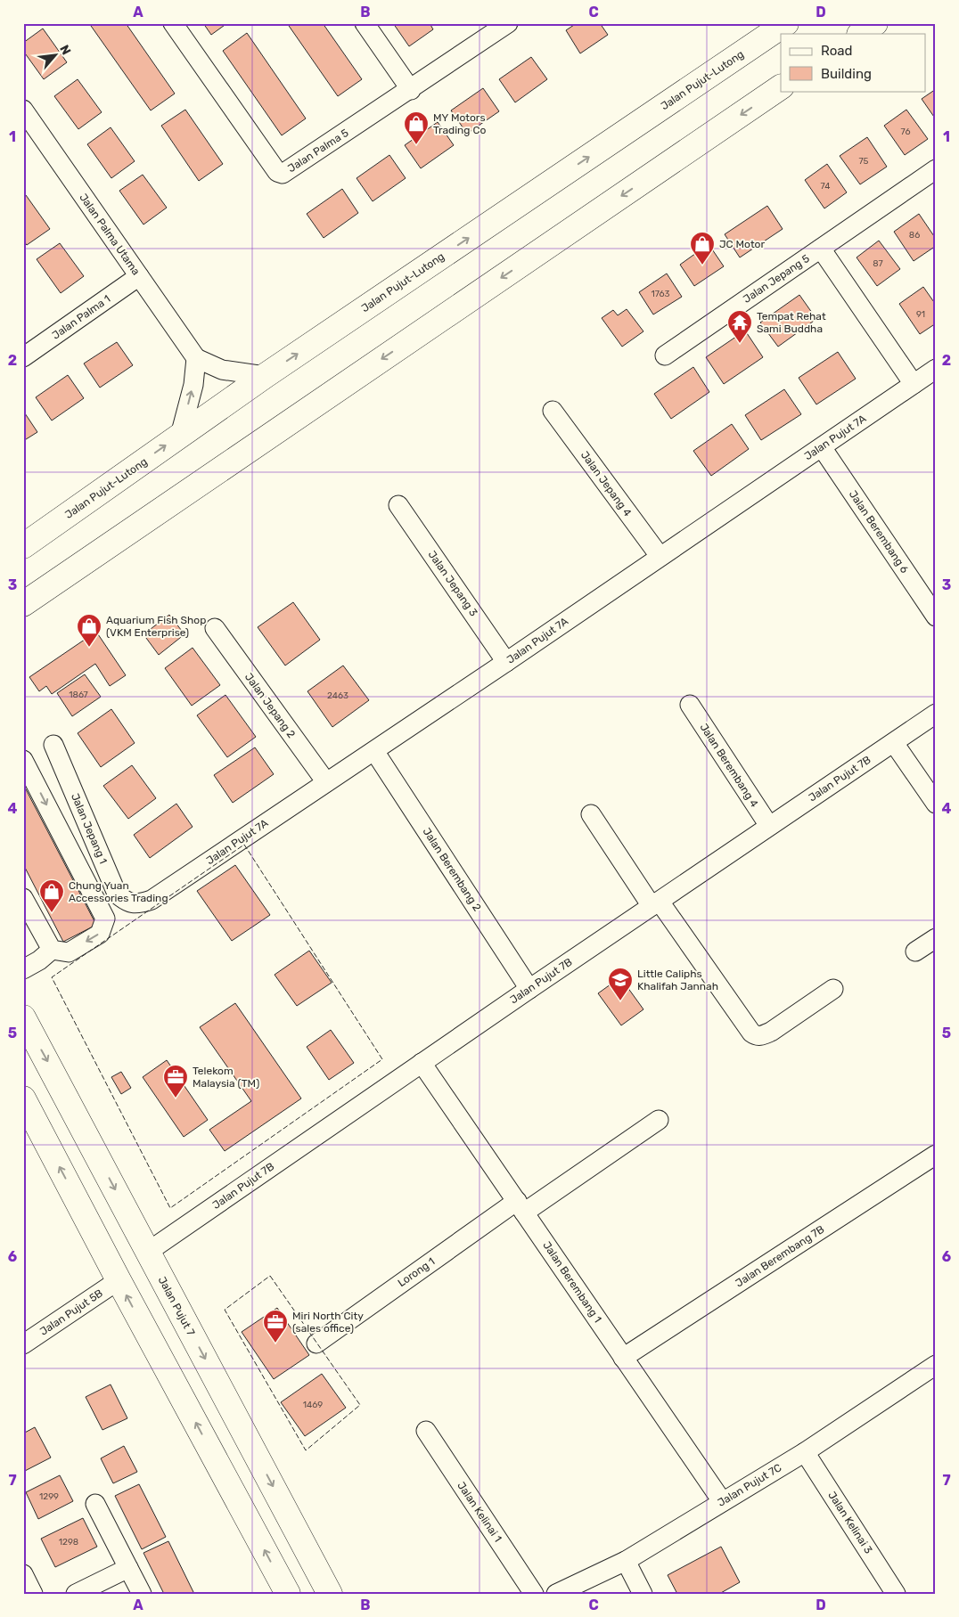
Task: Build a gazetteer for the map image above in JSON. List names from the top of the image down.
{
  "streets": {
    "main road": ["Jalan Pujut-Lutong", "Jalan Pujut 7"],
    "street": [
      "Jalan Palma 5",
      "Jalan Palma Utama",
      "Jalan Jepang 5",
      "Jalan Palma 1",
      "Jalan Pujut 7A",
      "Jalan Jepang 4",
      "Jalan Berembang 6",
      "Jalan Jepang 3",
      "Jalan Jepang 2",
      "Jalan Berembang 4",
      "Jalan Pujut 7B",
      "Jalan Jepang 1",
      "Jalan Berembang 2",
      "Jalan Berembang 7B",
      "Lorong 1",
      "Jalan Berembang 1",
      "Jalan Pujut 5B",
      "Jalan Pujut 7C",
      "Jalan Kelinai 1",
      "Jalan Kelinai 3"
    ]
  },
  "crossings": [
    ["Jalan Palma Utama", "Jalan Palma 1"],
    ["Jalan Jepang 5", "Jalan Pujut 7A"],
    ["Jalan Pujut 7A", "Jalan Jepang 4"],
    ["Jalan Pujut 7A", "Jalan Berembang 6"],
    ["Jalan Pujut 7A", "Jalan Jepang 3"],
    ["Jalan Pujut 7A", "Jalan Jepang 2"],
    ["Jalan Pujut 7A", "Jalan Jepang 1"],
    ["Jalan Pujut 7A", "Jalan Berembang 2"],
    ["Jalan Berembang 4", "Jalan Pujut 7B"],
    ["Jalan Pujut 7B", "Jalan Berembang 2"],
    ["Jalan Pujut 7B", "Jalan Berembang 1"],
    ["Jalan Pujut 7B", "Jalan Pujut 7"],
    ["Jalan Berembang 7B", "Jalan Berembang 1"],
    ["Lorong 1", "Jalan Berembang 1"],
    ["Jalan Berembang 1", "Jalan Pujut 7C"],
    ["Jalan Pujut 7C", "Jalan Kelinai 3"]
  ],
  "places": {
    "shop": [
      "MY Motors Trading Co",
      "JC Motor",
      "Aquarium Fish Shop (VKM Enterprise)",
      "Chung Yuan Accessories Trading"
    ],
    "temple": ["Tempat Rehat Sami Buddha"],
    "school or university": ["Little Caliphs Khalifah Jannah"],
    "office": ["Telekom Malaysia (TM)", "Miri North City (sales office)"]
  },
  "house_numbers": [
    "76",
    "75",
    "74",
    "86",
    "87",
    "1763",
    "91",
    "1867",
    "2463",
    "1469",
    "1299",
    "1298"
  ],
  "legend": ["Road", "Building"],
  "north": "top right",
  "grid": {
    "columns": [
      "A",
      "B",
      "C",
      "D"
    ],
    "rows": [
      "1",
      "2",
      "3",
      "4",
      "5",
      "6",
      "7"
    ]
  }
}
